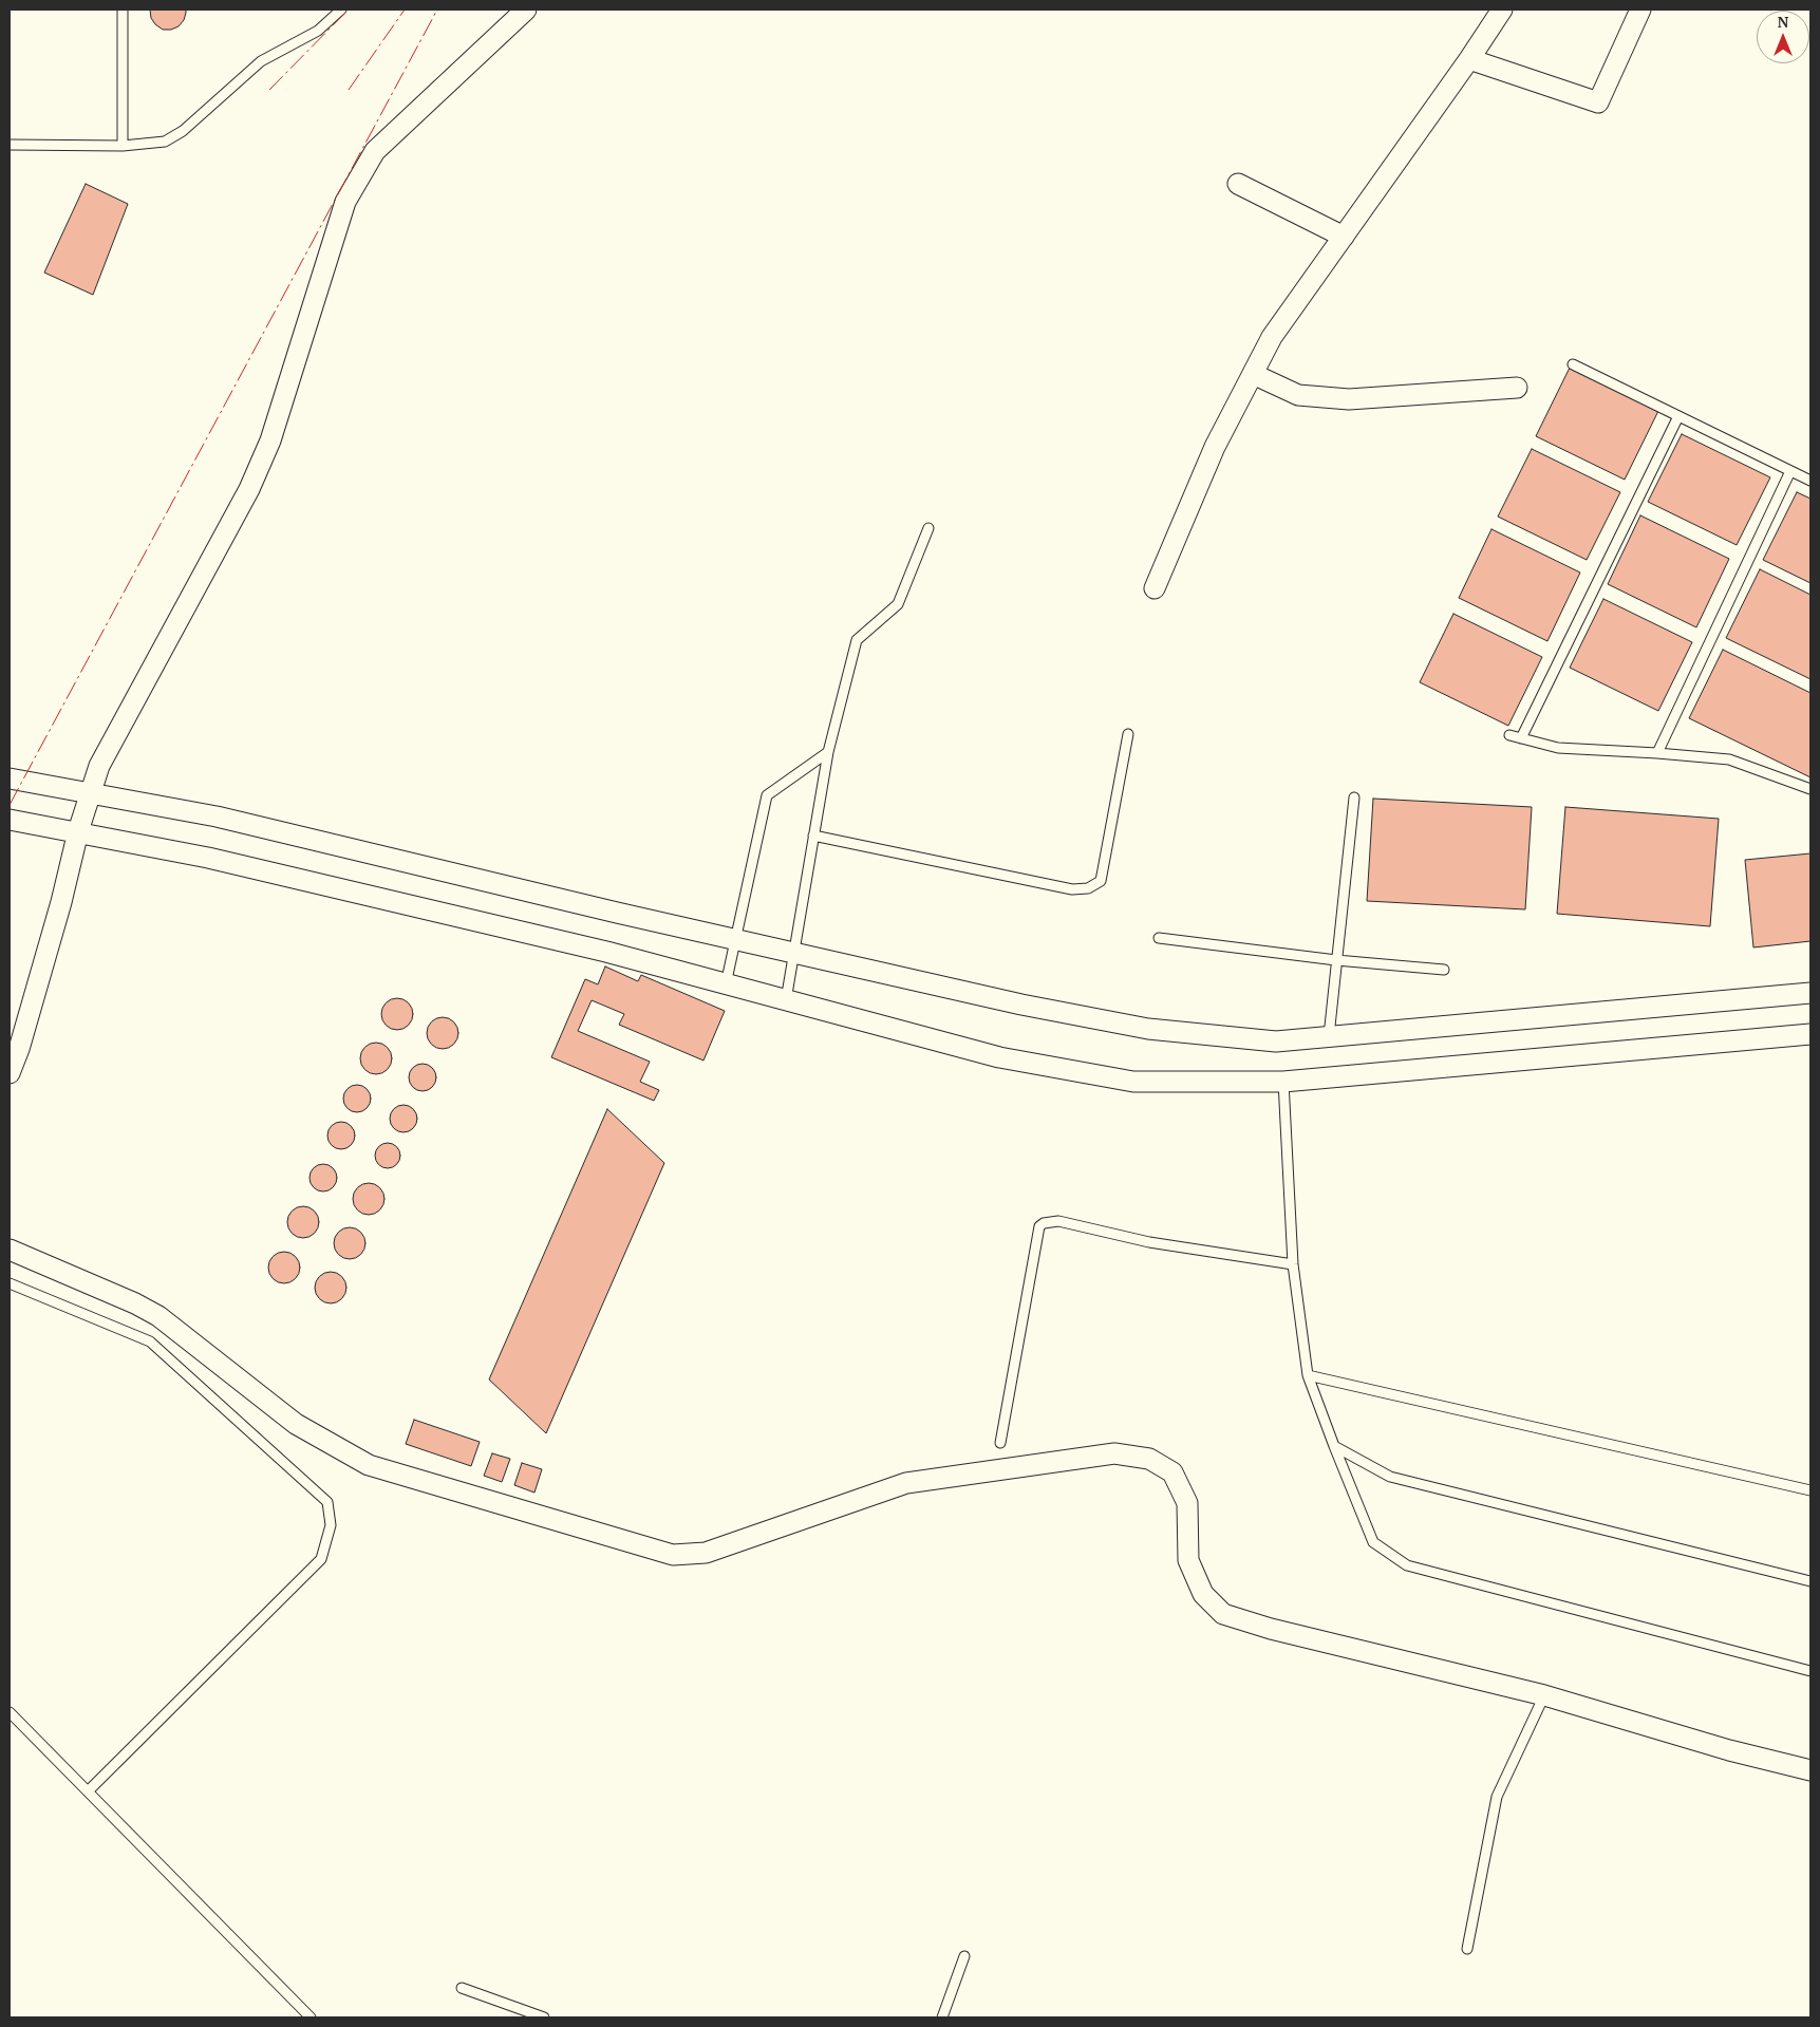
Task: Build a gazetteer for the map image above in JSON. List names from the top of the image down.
{
  "north": "top"
}
